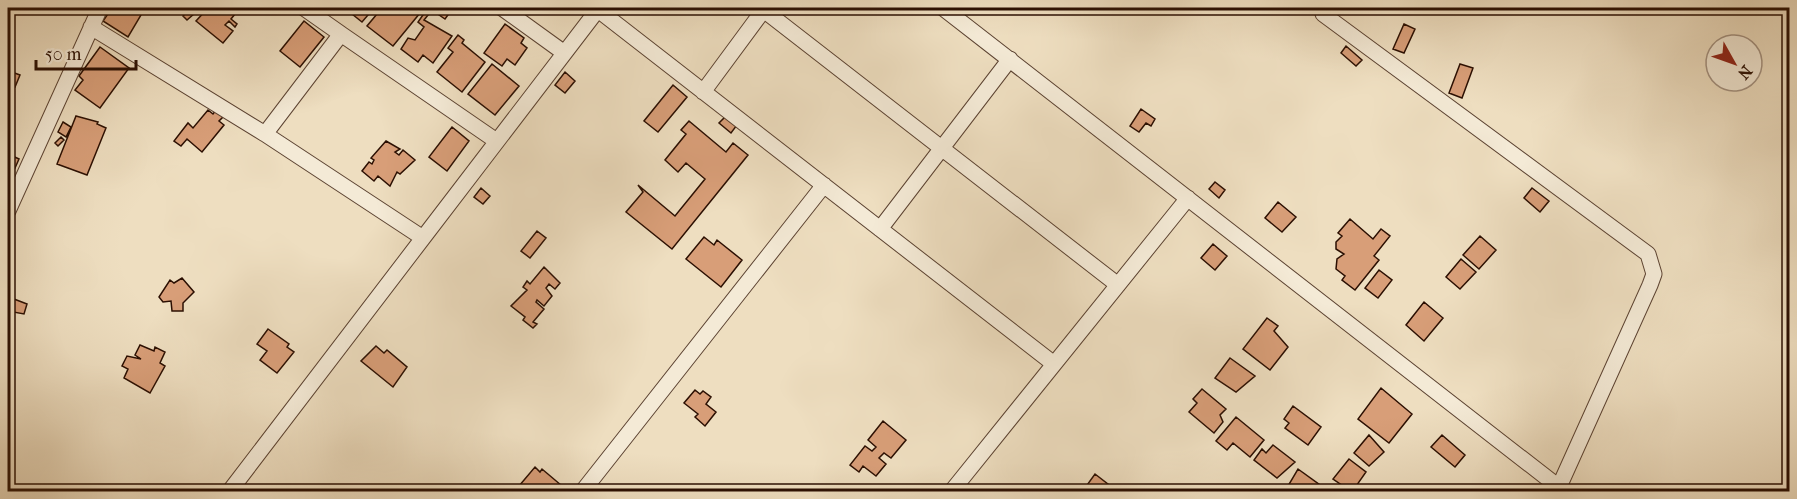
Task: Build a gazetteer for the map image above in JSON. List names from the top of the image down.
{
  "scale_bar": "50 m",
  "north": "bottom right"
}
